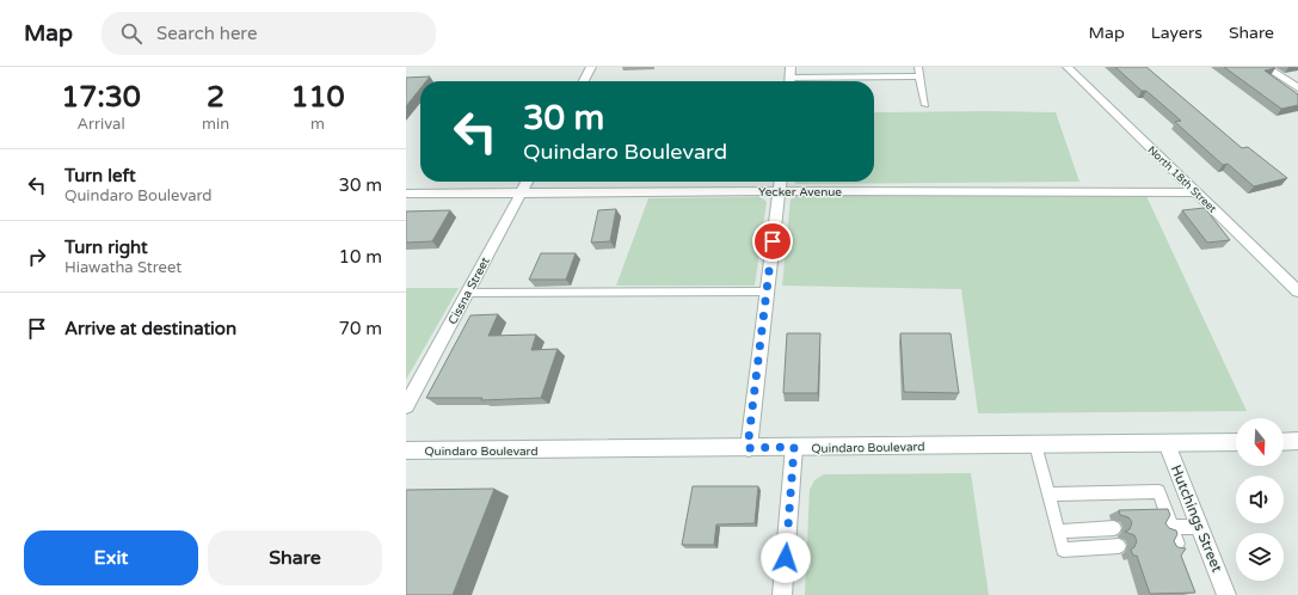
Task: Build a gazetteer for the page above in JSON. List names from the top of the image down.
{
  "streets": {
    "street": [
      "North 18th Street",
      "Yecker Avenue",
      "Cissna Street",
      "Quindaro Boulevard",
      "Hutchings Street"
    ]
  },
  "crossings": [
    ["North 18th Street", "Yecker Avenue"],
    ["Yecker Avenue", "Cissna Street"],
    ["Quindaro Boulevard", "Hutchings Street"]
  ],
  "north": "bottom",
  "page": {
    "header": "Map",
    "search": "Search here",
    "nav": ["Map", "Layers", "Share"],
    "eta": [
      "17:30",
      "Arrival",
      "2",
      "min",
      "110",
      "m"
    ],
    "turn": ["30 m", "Quindaro Boulevard"],
    "list": [
      {
        "name": "Turn left",
        "note": "Quindaro Boulevard",
        "value": "30 m"
      },
      {
        "name": "Turn right",
        "note": "Hiawatha Street",
        "value": "10 m"
      },
      {
        "name": "Arrive at destination",
        "value": "70 m"
      }
    ],
    "buttons": ["Exit", "Share"]
  }
}
